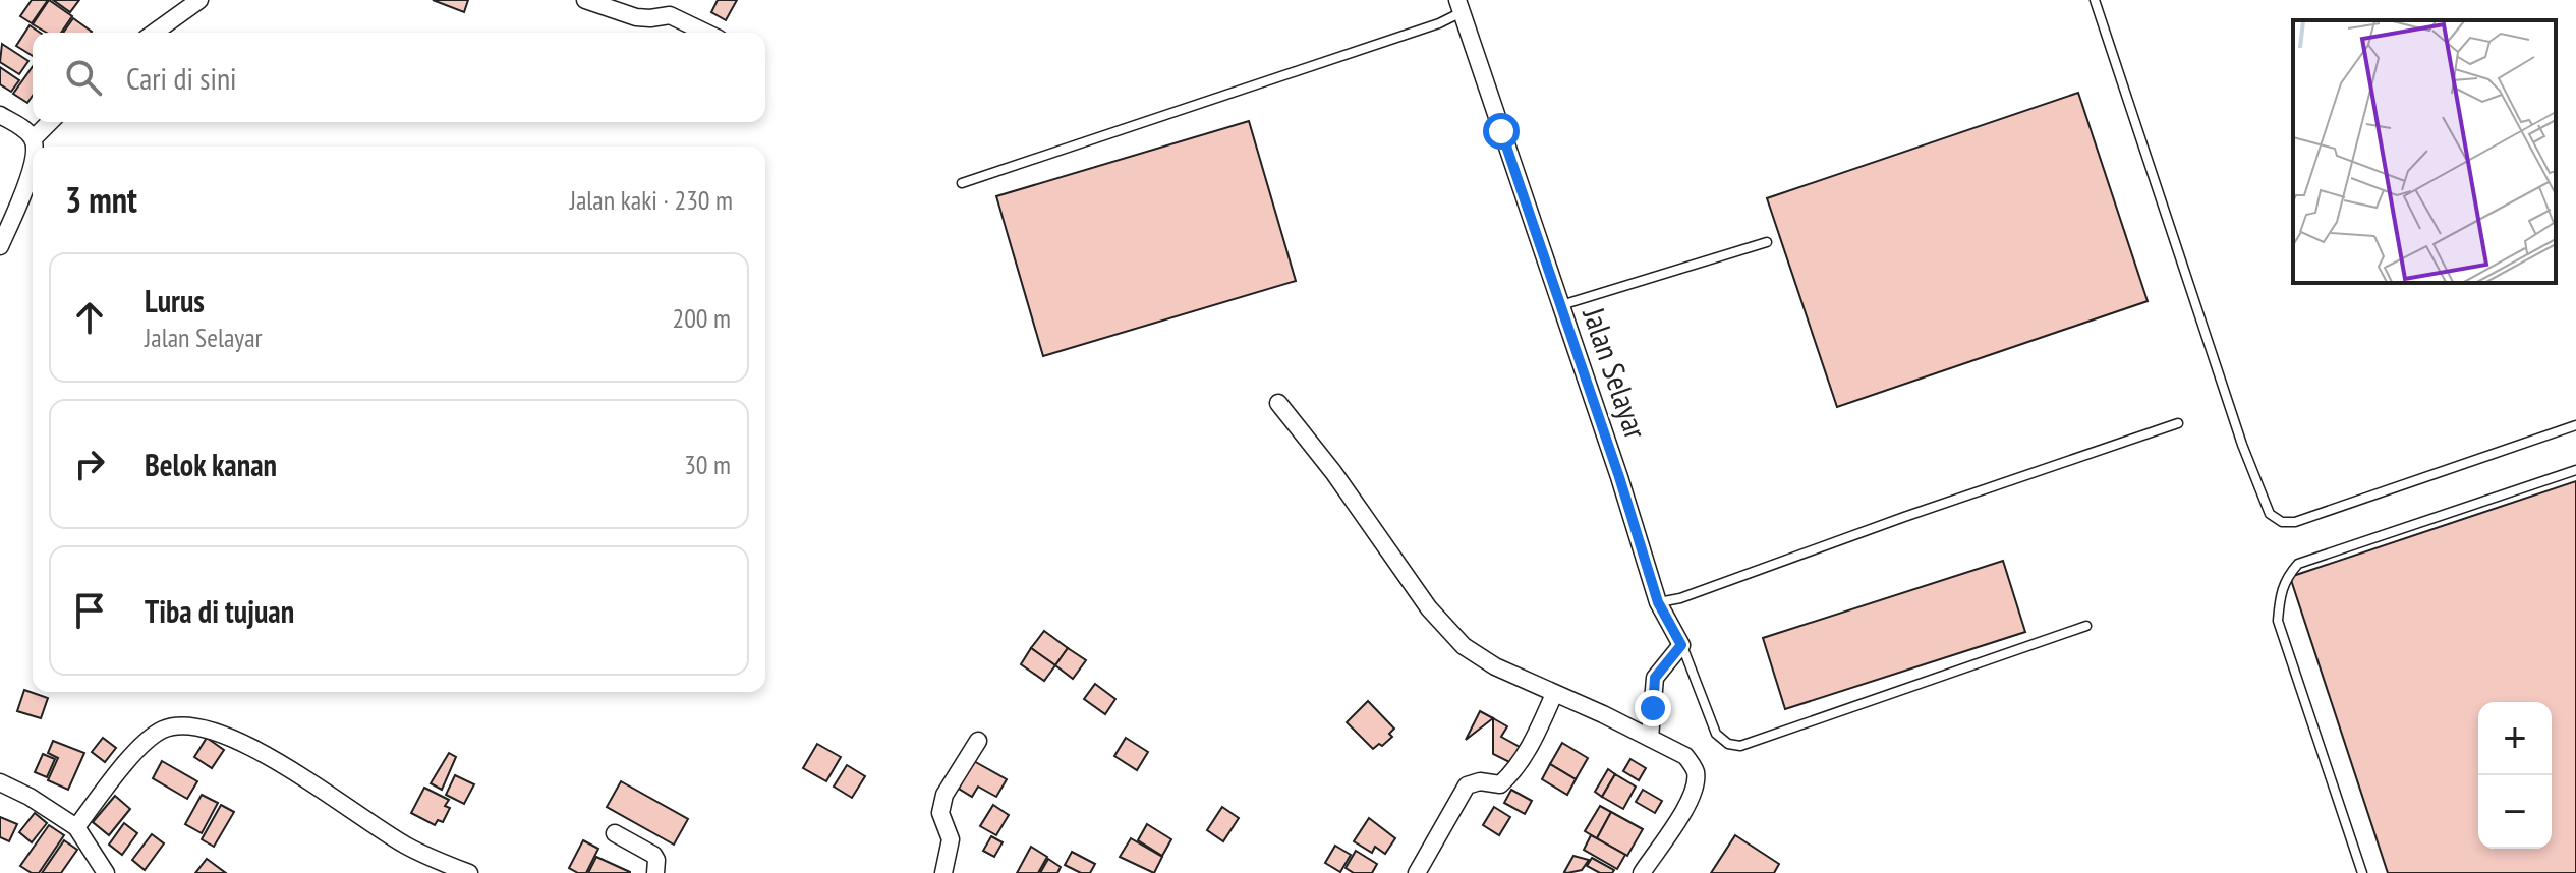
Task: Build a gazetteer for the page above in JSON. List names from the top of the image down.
{
  "streets": {
    "street": ["Jalan Selayar"]
  },
  "page": {
    "search": "Cari di sini",
    "heading": ["3 mnt", "Jalan kaki · 230 m"],
    "list": [
      ["Lurus", "Jalan Selayar", "200 m"],
      ["Belok kanan", "30 m"],
      "Tiba di tujuan"
    ],
    "map_buttons": ["+", "−"]
  }
}
